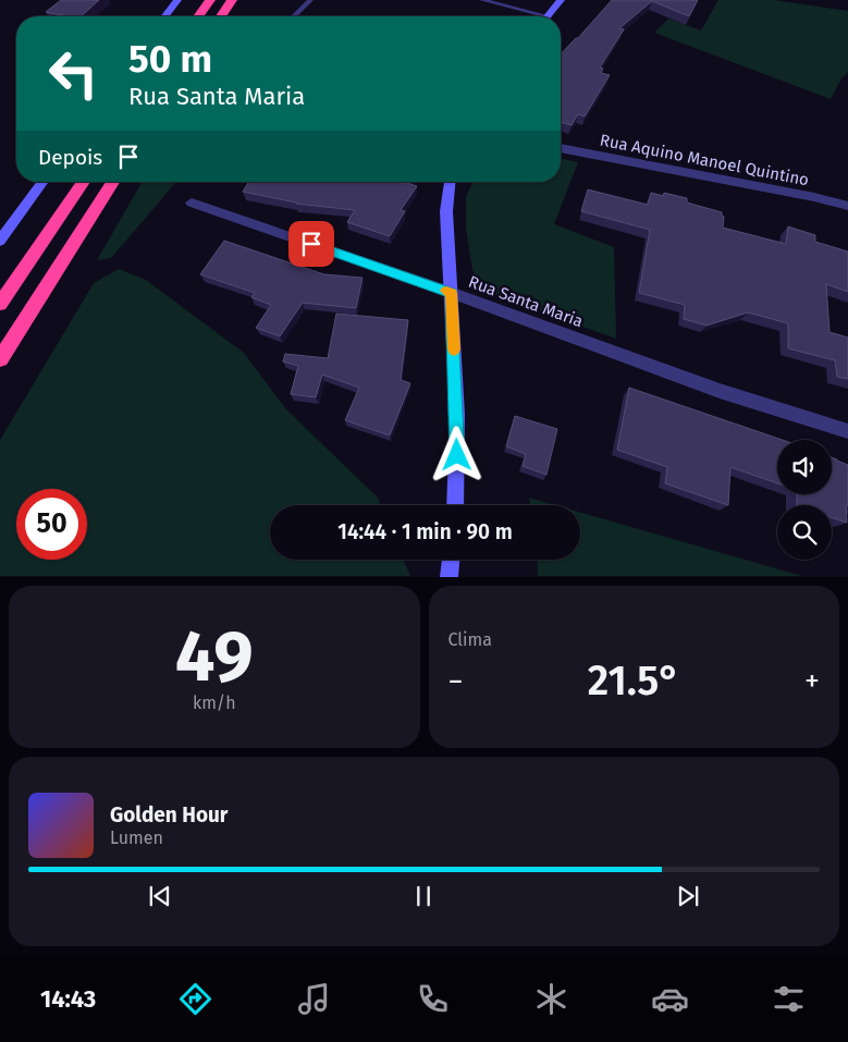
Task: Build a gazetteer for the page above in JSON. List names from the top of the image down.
{
  "streets": {
    "street": ["Rua Aquino Manoel Quintino", "Rua Santa Maria"]
  },
  "page": {
    "turn": ["50 m", "Rua Santa Maria"],
    "then": "Depois",
    "limit": "50",
    "trip": "14:44 · 1 min · 90 m",
    "tile": [
      ["49", "km/h"],
      "Clima"
    ],
    "heat": ["−", "21.5°", "+"],
    "song": ["Golden Hour", "Lumen"],
    "tabs": "14:43"
  }
}
